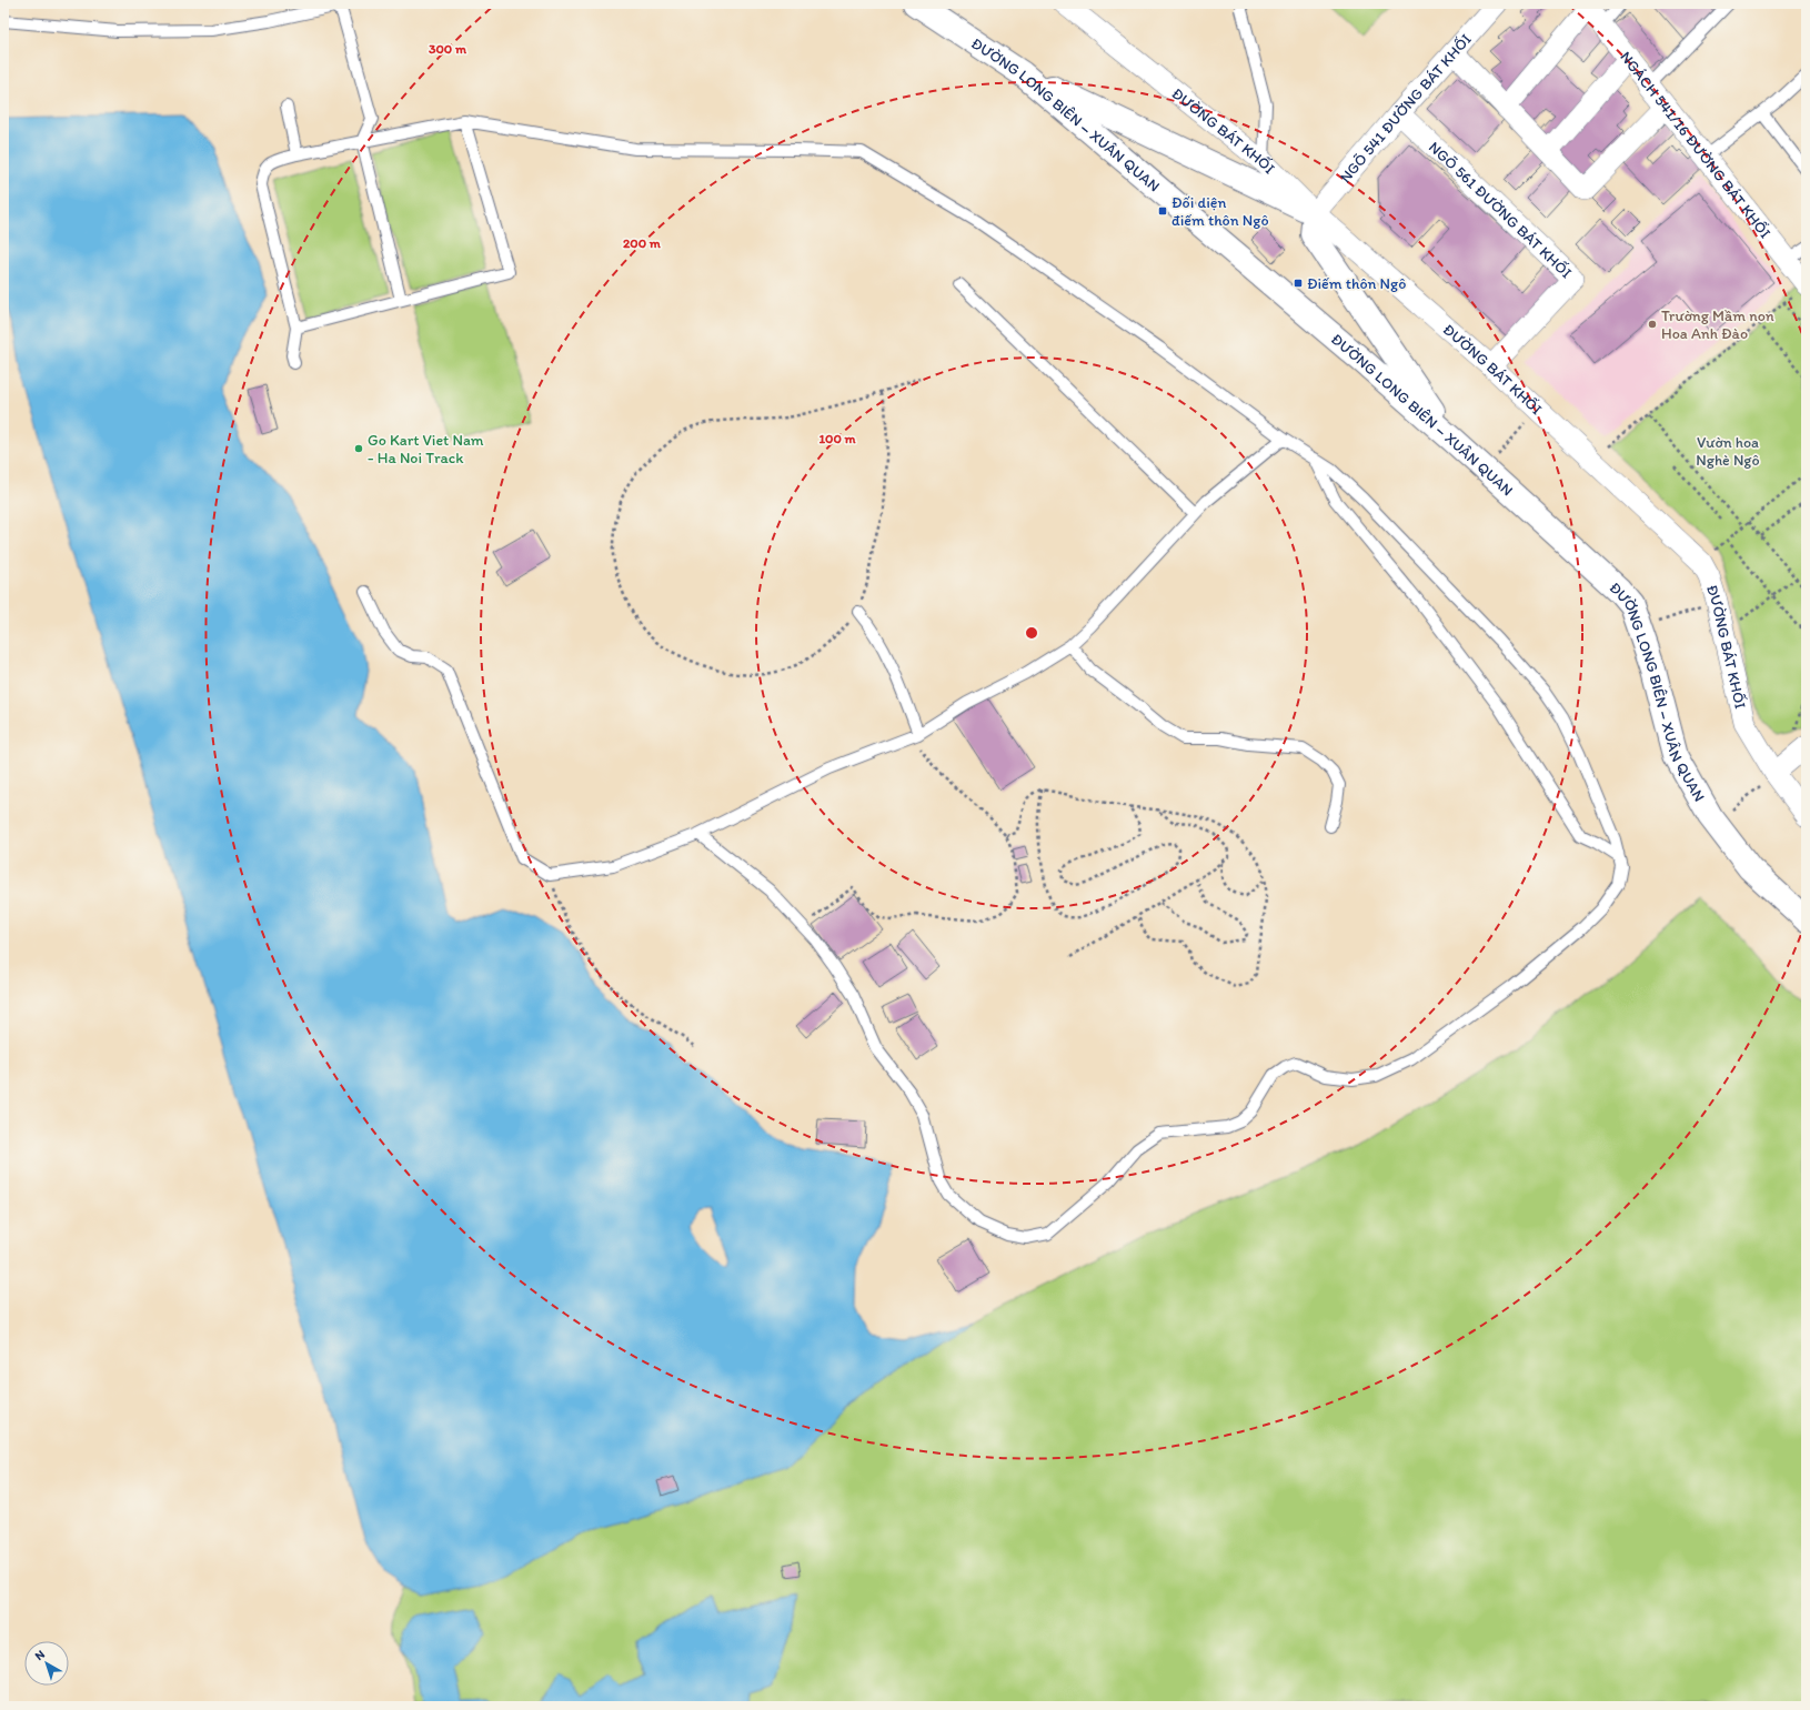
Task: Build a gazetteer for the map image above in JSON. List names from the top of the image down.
{
  "streets": {
    "main road": ["ĐƯỜNG LONG BIÊN – XUÂN QUAN"],
    "street": [
      "NGÕ 541 ĐƯỜNG BÁT KHỐI",
      "ĐƯỜNG BÁT KHỐI",
      "NGÁCH 541/16 ĐƯỜNG BÁT KHỐI",
      "NGÕ 561 ĐƯỜNG BÁT KHỐI"
    ]
  },
  "crossings": [
    ["NGÕ 541 ĐƯỜNG BÁT KHỐI", "ĐƯỜNG BÁT KHỐI"],
    ["NGÕ 541 ĐƯỜNG BÁT KHỐI", "NGÕ 561 ĐƯỜNG BÁT KHỐI"],
    ["ĐƯỜNG BÁT KHỐI", "NGÕ 561 ĐƯỜNG BÁT KHỐI"]
  ],
  "parks": ["Vườn hoa Nghè Ngô"],
  "places": {
    "transit": ["Đối diện điếm thôn Ngô", "Điếm thôn Ngô"],
    "other": ["Trường Mầm non Hoa Anh Đào", "Go Kart Viet Nam - Ha Noi Track"]
  },
  "north": "top left",
  "rings": ["300 m", "200 m", "100 m"]
}
